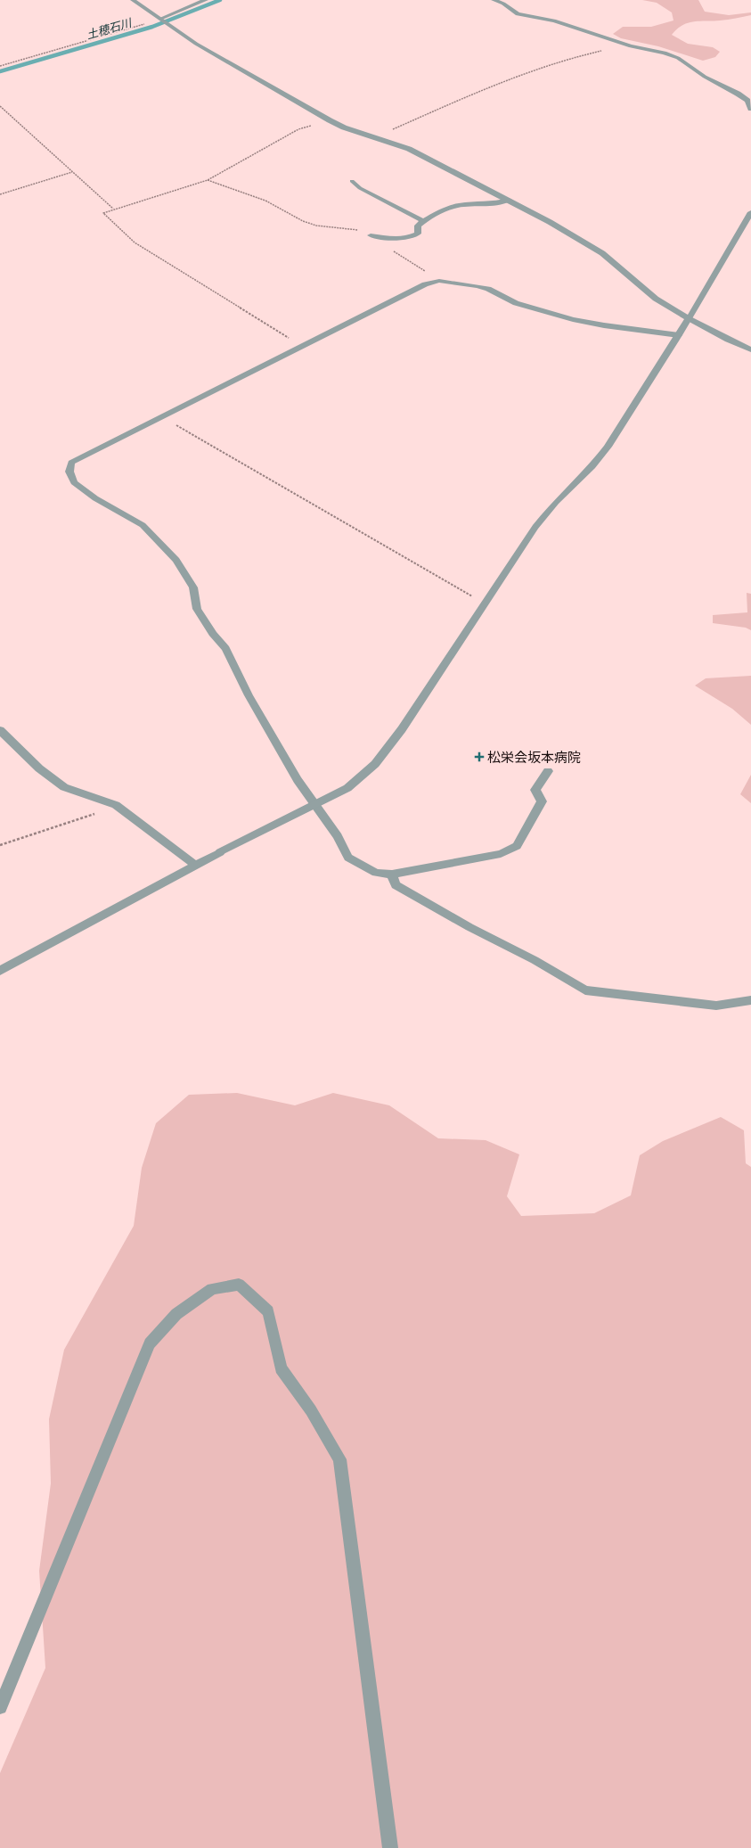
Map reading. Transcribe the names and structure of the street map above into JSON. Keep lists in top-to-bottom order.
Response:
{
  "water": ["土穂石川"],
  "places": {
    "health": ["松栄会坂本病院"]
  }
}
